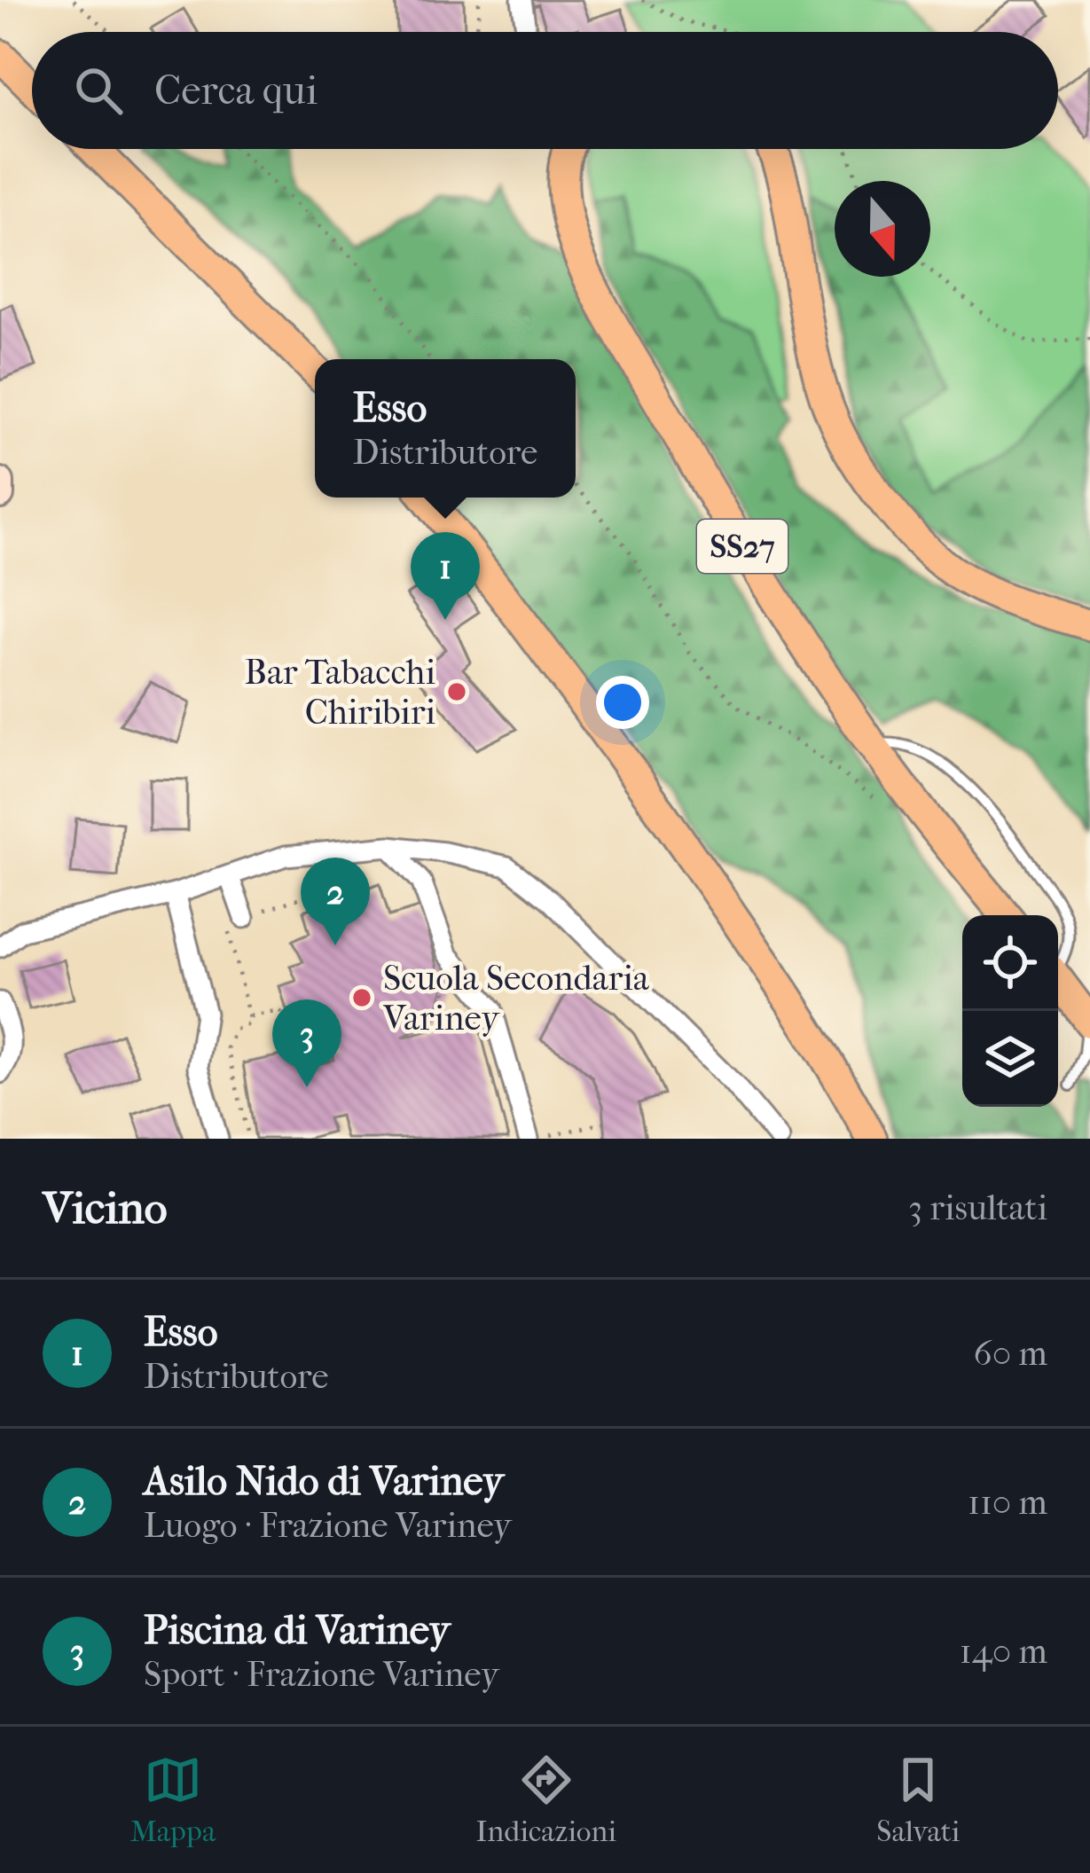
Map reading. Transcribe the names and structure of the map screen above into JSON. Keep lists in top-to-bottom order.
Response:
{
  "streets": {
    "main road": ["SS27"]
  },
  "places": ["Bar Tabacchi Chiribiri", "Scuola Secondaria Variney"],
  "north": "bottom",
  "page": {
    "search": "Cerca qui",
    "popup": ["Esso", "Distributore"],
    "pins": ["1", "2", "3"],
    "heading": ["Vicino", "3 risultati"],
    "list": [
      {
        "mark": "1",
        "name": "Esso",
        "note": "Distributore",
        "value": "60 m"
      },
      {
        "mark": "2",
        "name": "Asilo Nido di Variney",
        "note": "Luogo · Frazione Variney",
        "value": "110 m"
      },
      {
        "mark": "3",
        "name": "Piscina di Variney",
        "note": "Sport · Frazione Variney",
        "value": "140 m"
      }
    ],
    "nav": ["Mappa", "Indicazioni", "Salvati"]
  }
}
